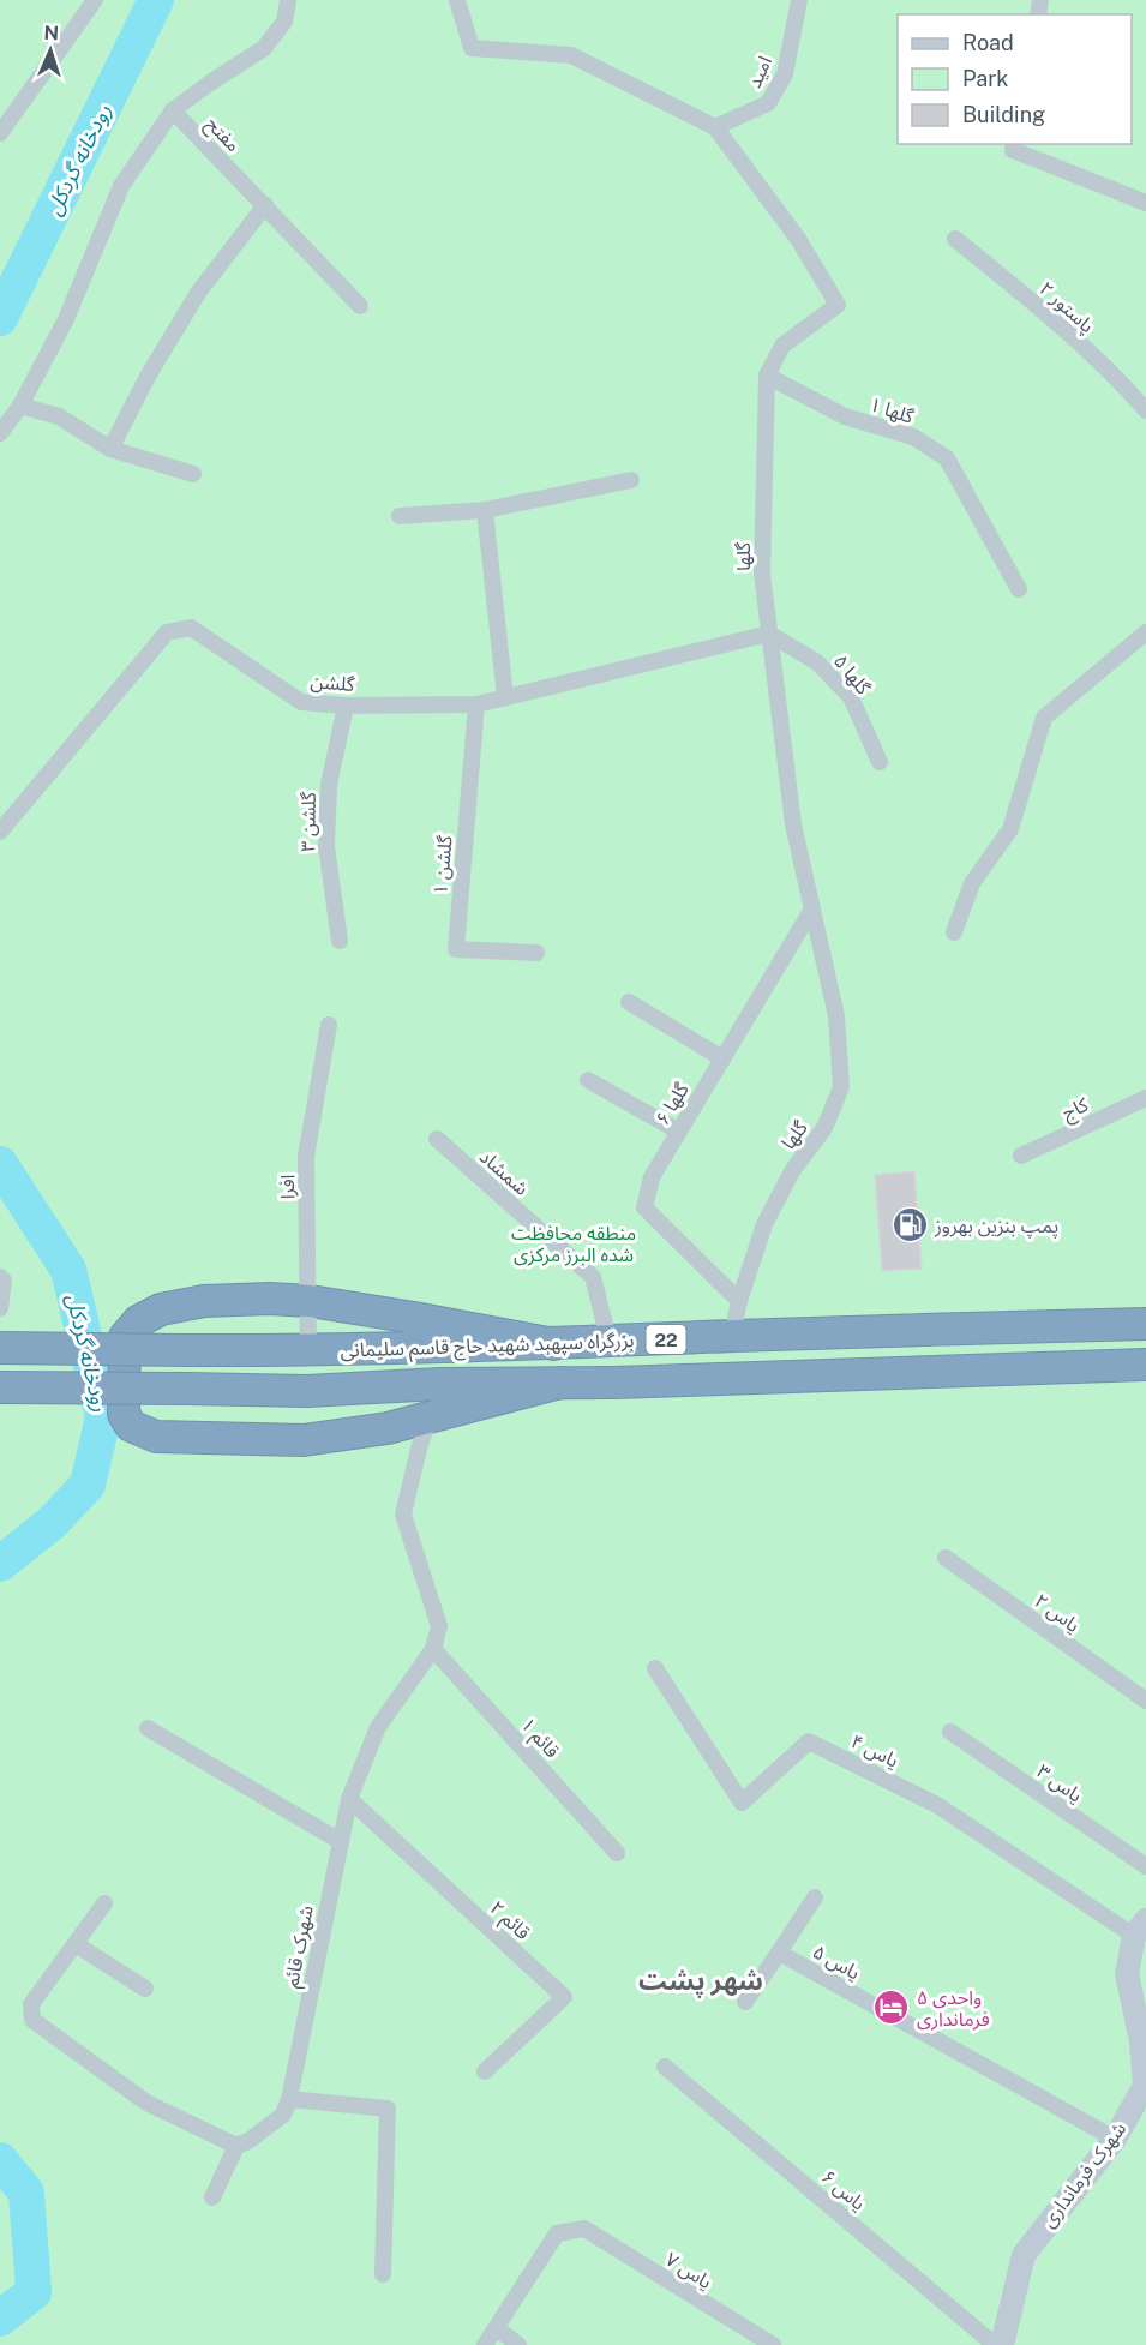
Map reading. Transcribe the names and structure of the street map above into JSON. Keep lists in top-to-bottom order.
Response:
{
  "streets": {
    "highway": ["22", "بزرگراه سپهبد شهید حاج قاسم سلیمانی"],
    "street": [
      "امید",
      "مفتح",
      "پاستور ۲",
      "گلها ۱",
      "گلها",
      "گلها ۵",
      "گلشن",
      "گلشن ۳",
      "گلشن ۱",
      "گلها ۶",
      "کاج",
      "شمشاد",
      "افرا",
      "یاس ۲",
      "قائم ۱",
      "یاس ۴",
      "یاس ۳",
      "قائم ۲",
      "شهرک قائم",
      "یاس ۵",
      "شهرک فرمانداری",
      "یاس ۶",
      "یاس ۷"
    ]
  },
  "crossings": [
    ["امید", "گلها"],
    ["گلها ۱", "گلها"],
    ["گلها", "گلها ۵"],
    ["گلها", "گلشن"],
    ["گلها", "گلها ۶"],
    ["گلها", "بزرگراه سپهبد شهید حاج قاسم سلیمانی"],
    ["گلها ۵", "گلشن"],
    ["گلشن", "گلشن ۳"],
    ["گلشن", "گلشن ۱"],
    ["شمشاد", "بزرگراه سپهبد شهید حاج قاسم سلیمانی"],
    ["افرا", "بزرگراه سپهبد شهید حاج قاسم سلیمانی"],
    ["قائم ۱", "شهرک قائم"],
    ["یاس ۴", "شهرک فرمانداری"],
    ["قائم ۲", "شهرک قائم"],
    ["یاس ۵", "شهرک فرمانداری"]
  ],
  "districts": ["شهر پشت"],
  "water": ["رودخانه گردکل"],
  "parks": ["منطقه محافظت شده البرز مرکزی"],
  "places": {
    "fuel station": ["پمپ بنزین بهروز"],
    "hotel": ["۵ واحدی فرمانداری"]
  },
  "legend": ["Road", "Park", "Building"],
  "north": "top"
}
